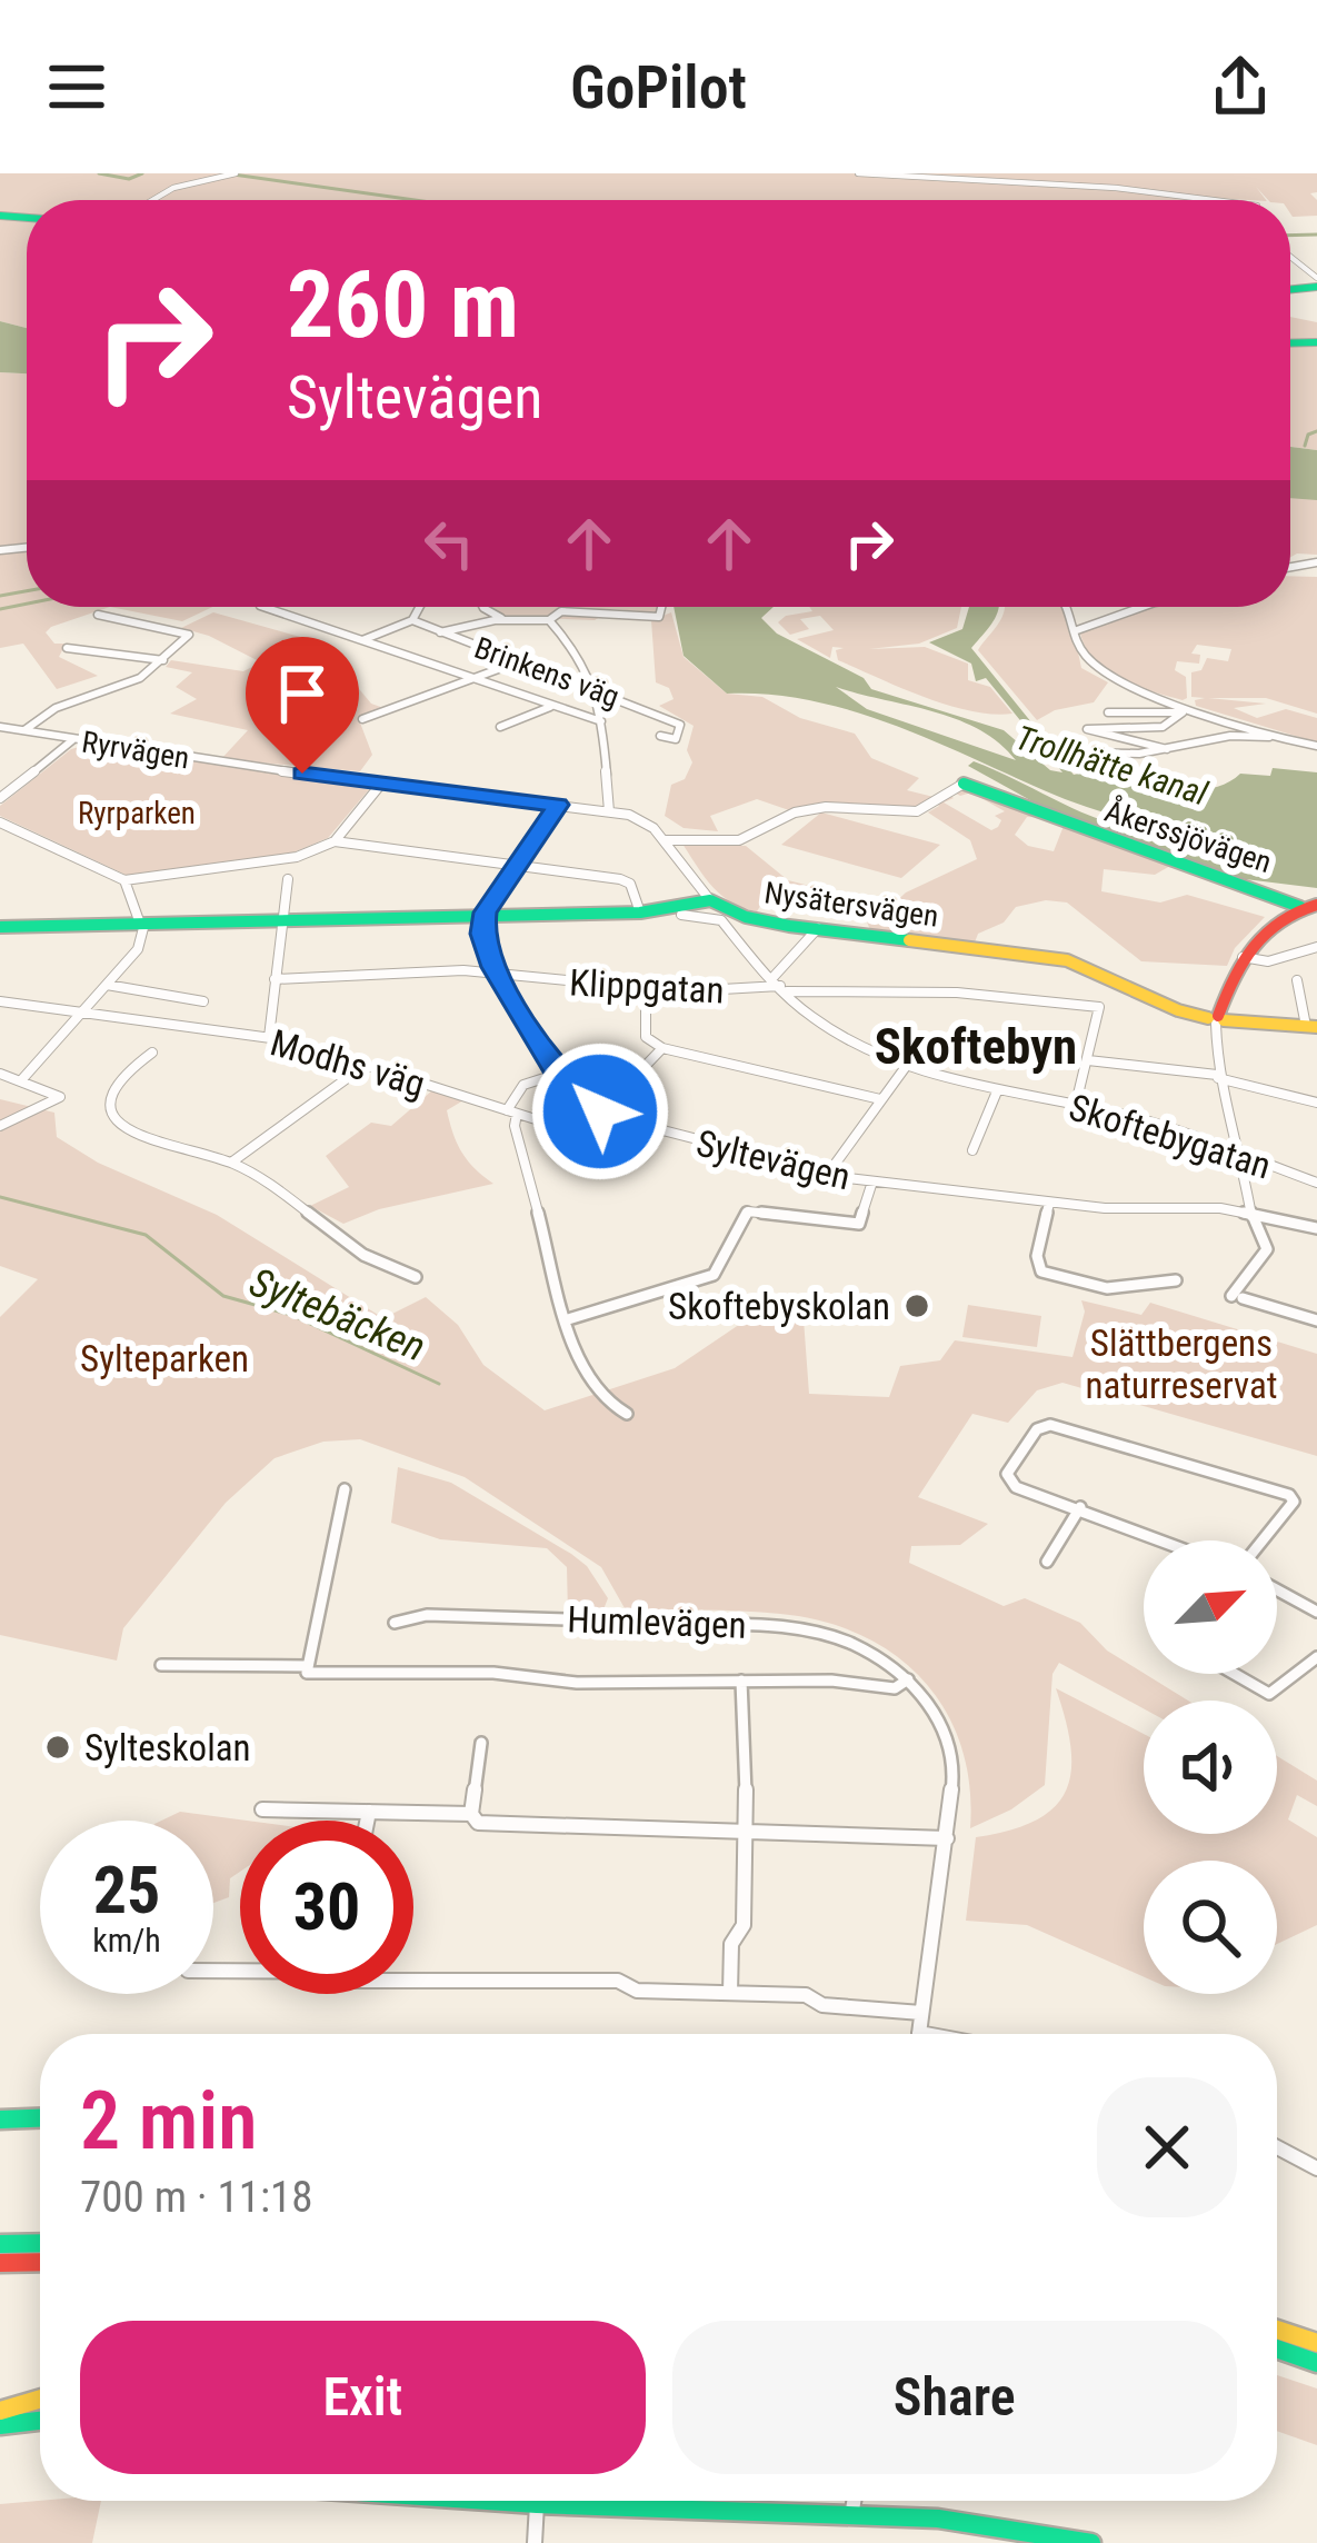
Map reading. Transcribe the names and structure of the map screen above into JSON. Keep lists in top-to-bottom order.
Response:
{
  "streets": {
    "main road": ["Åkerssjövägen", "Nysätersvägen"],
    "street": [
      "Brinkens väg",
      "Ryrvägen",
      "Klippgatan",
      "Modhs väg",
      "Skoftebygatan",
      "Syltevägen",
      "Humlevägen"
    ]
  },
  "crossings": [
    ["Ryrvägen", "Åkerssjövägen"],
    ["Ryrvägen", "Nysätersvägen"],
    ["Nysätersvägen", "Syltevägen"],
    ["Klippgatan", "Skoftebygatan"],
    ["Klippgatan", "Syltevägen"],
    ["Modhs väg", "Syltevägen"]
  ],
  "districts": ["Skoftebyn"],
  "water": ["Trollhätte kanal", "Syltebäcken"],
  "parks": ["Ryrparken", "Slättbergens naturreservat", "Sylteparken"],
  "places": ["Skoftebyskolan", "Sylteskolan"],
  "north": "top right",
  "page": {
    "header": "GoPilot",
    "turn": ["260 m", "Syltevägen"],
    "speed": "25 km/h",
    "limit": "30",
    "heading": ["2 min", "700 m · 11:18"],
    "buttons": ["Exit", "Share"]
  }
}
